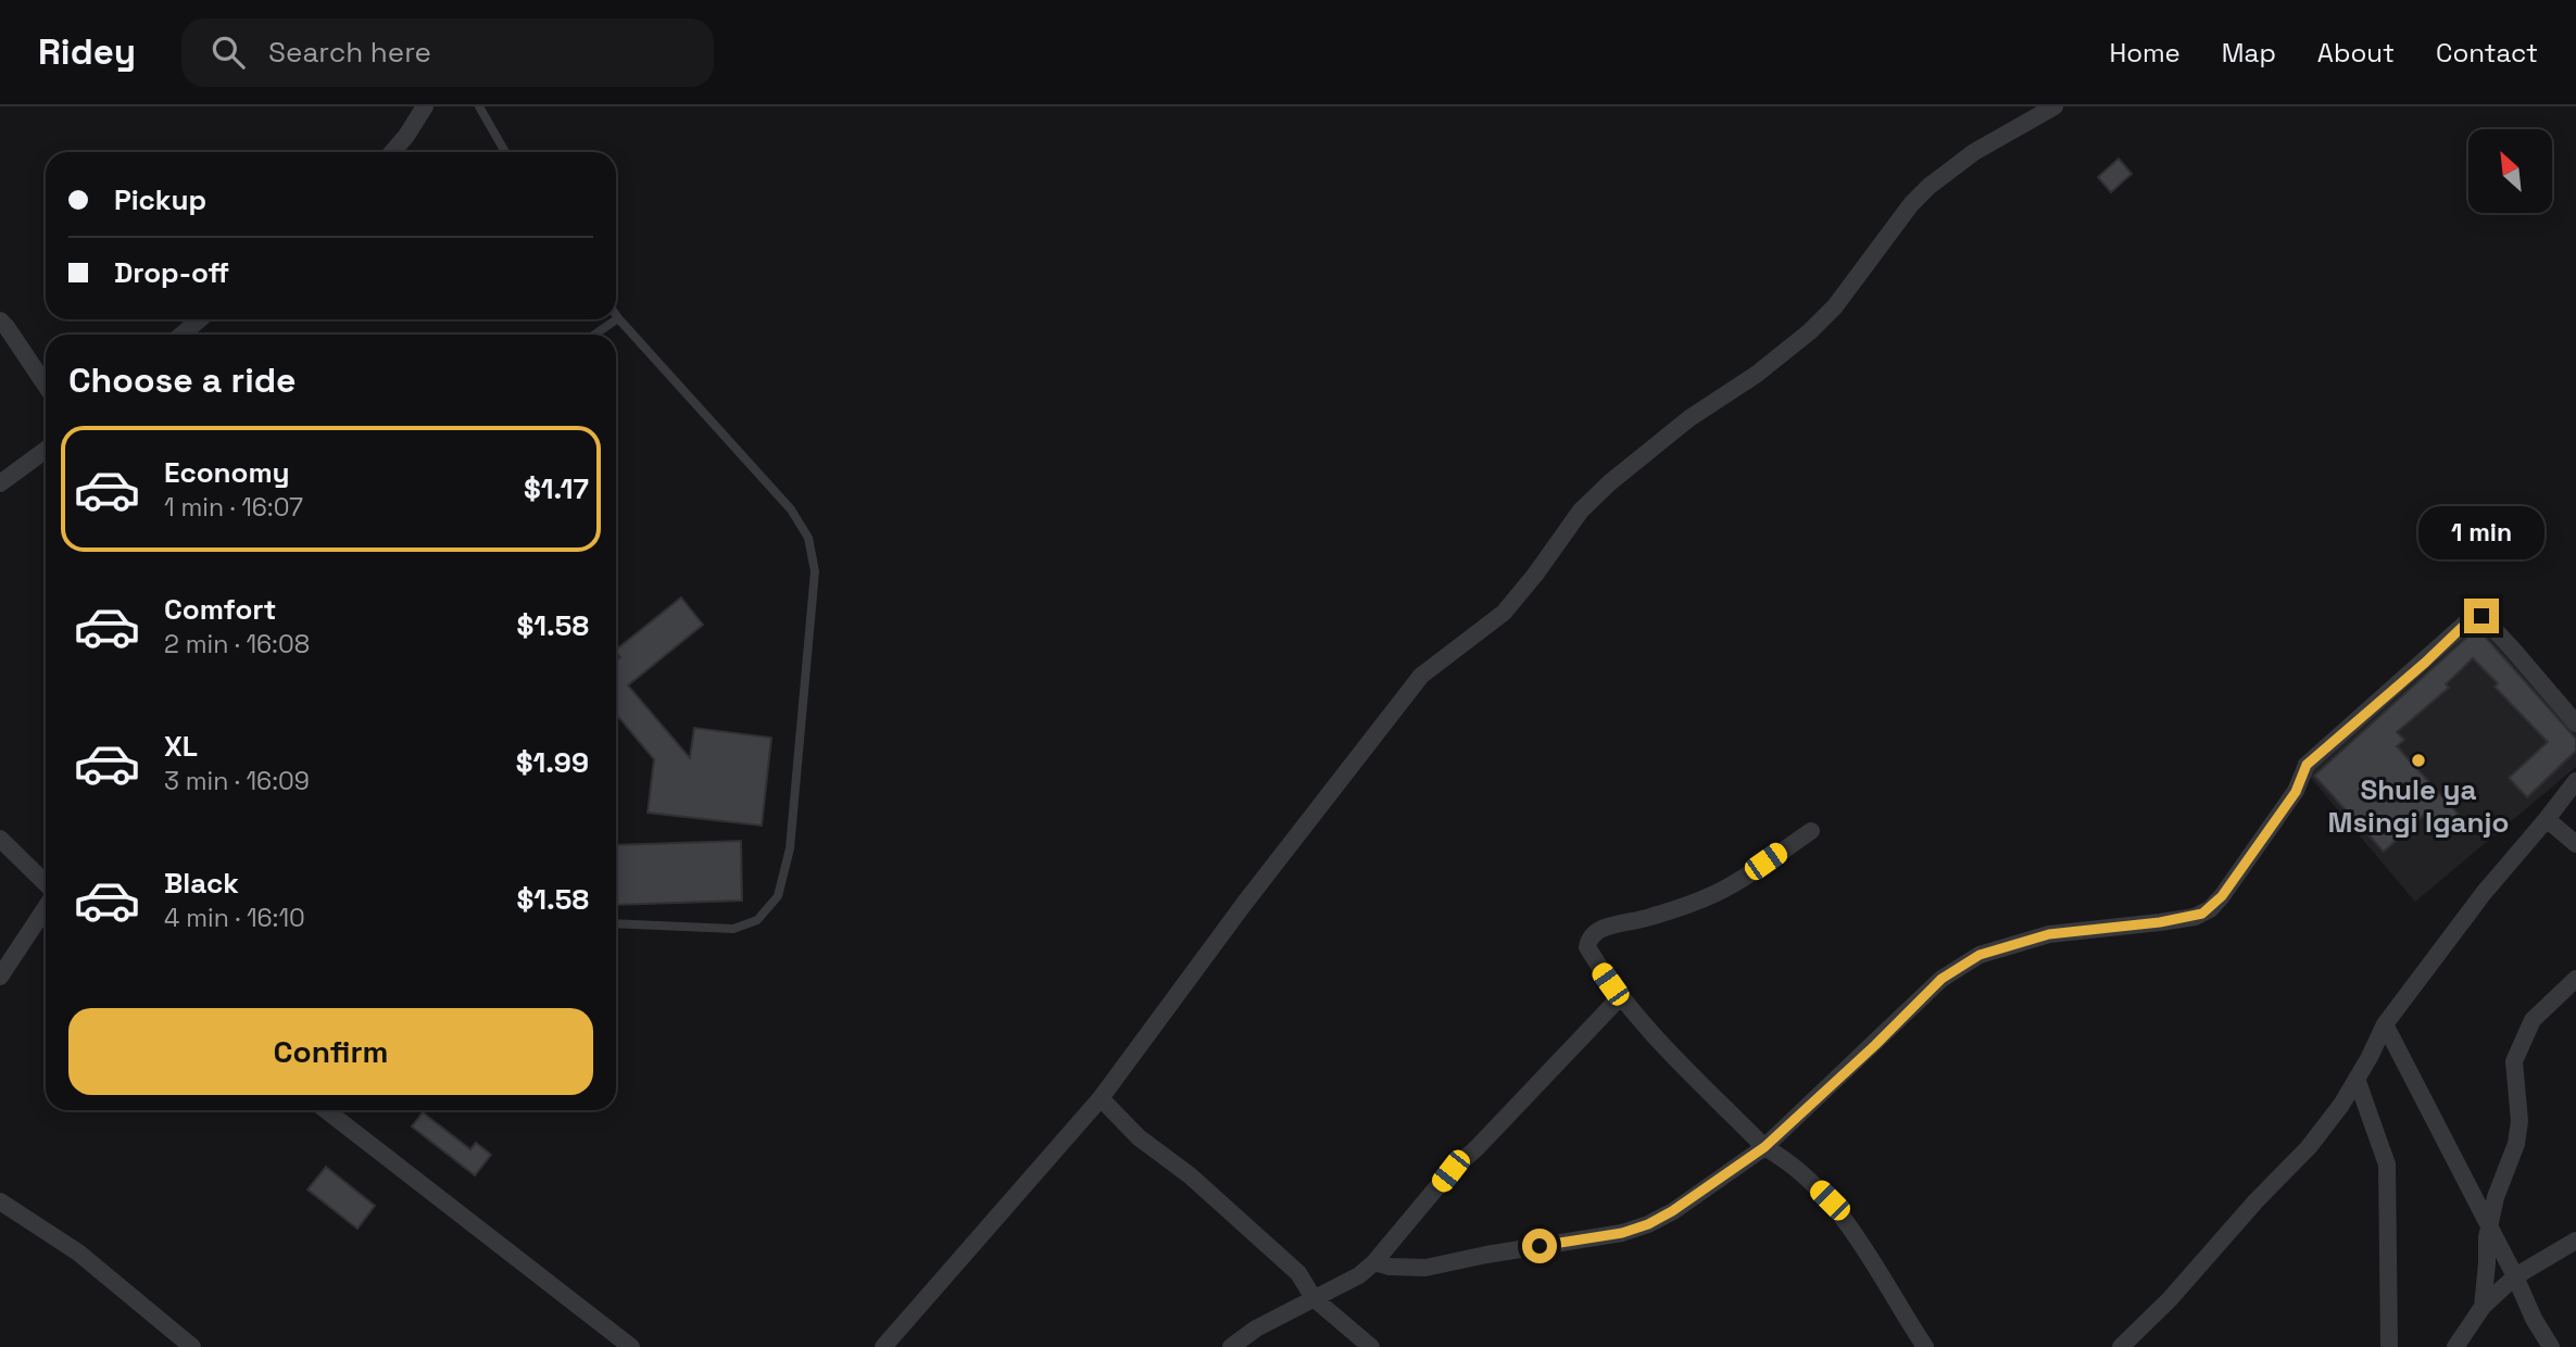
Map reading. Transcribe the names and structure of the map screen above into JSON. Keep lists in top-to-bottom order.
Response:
{
  "places": ["Shule ya Msingi Iganjo"],
  "north": "top left",
  "page": {
    "header": "Ridey",
    "search": "Search here",
    "nav": [
      "Home",
      "Map",
      "About",
      "Contact"
    ],
    "banner": ["Pickup", "Drop-off"],
    "heading": "Choose a ride",
    "list": [
      {
        "name": "Economy",
        "note": "1 min · 16:07",
        "value": "$1.17"
      },
      {
        "name": "Comfort",
        "note": "2 min · 16:08",
        "value": "$1.58"
      },
      {
        "name": "XL",
        "note": "3 min · 16:09",
        "value": "$1.99"
      },
      {
        "name": "Black",
        "note": "4 min · 16:10",
        "value": "$1.58"
      }
    ],
    "bubble": "1 min",
    "buttons": "Confirm"
  }
}
